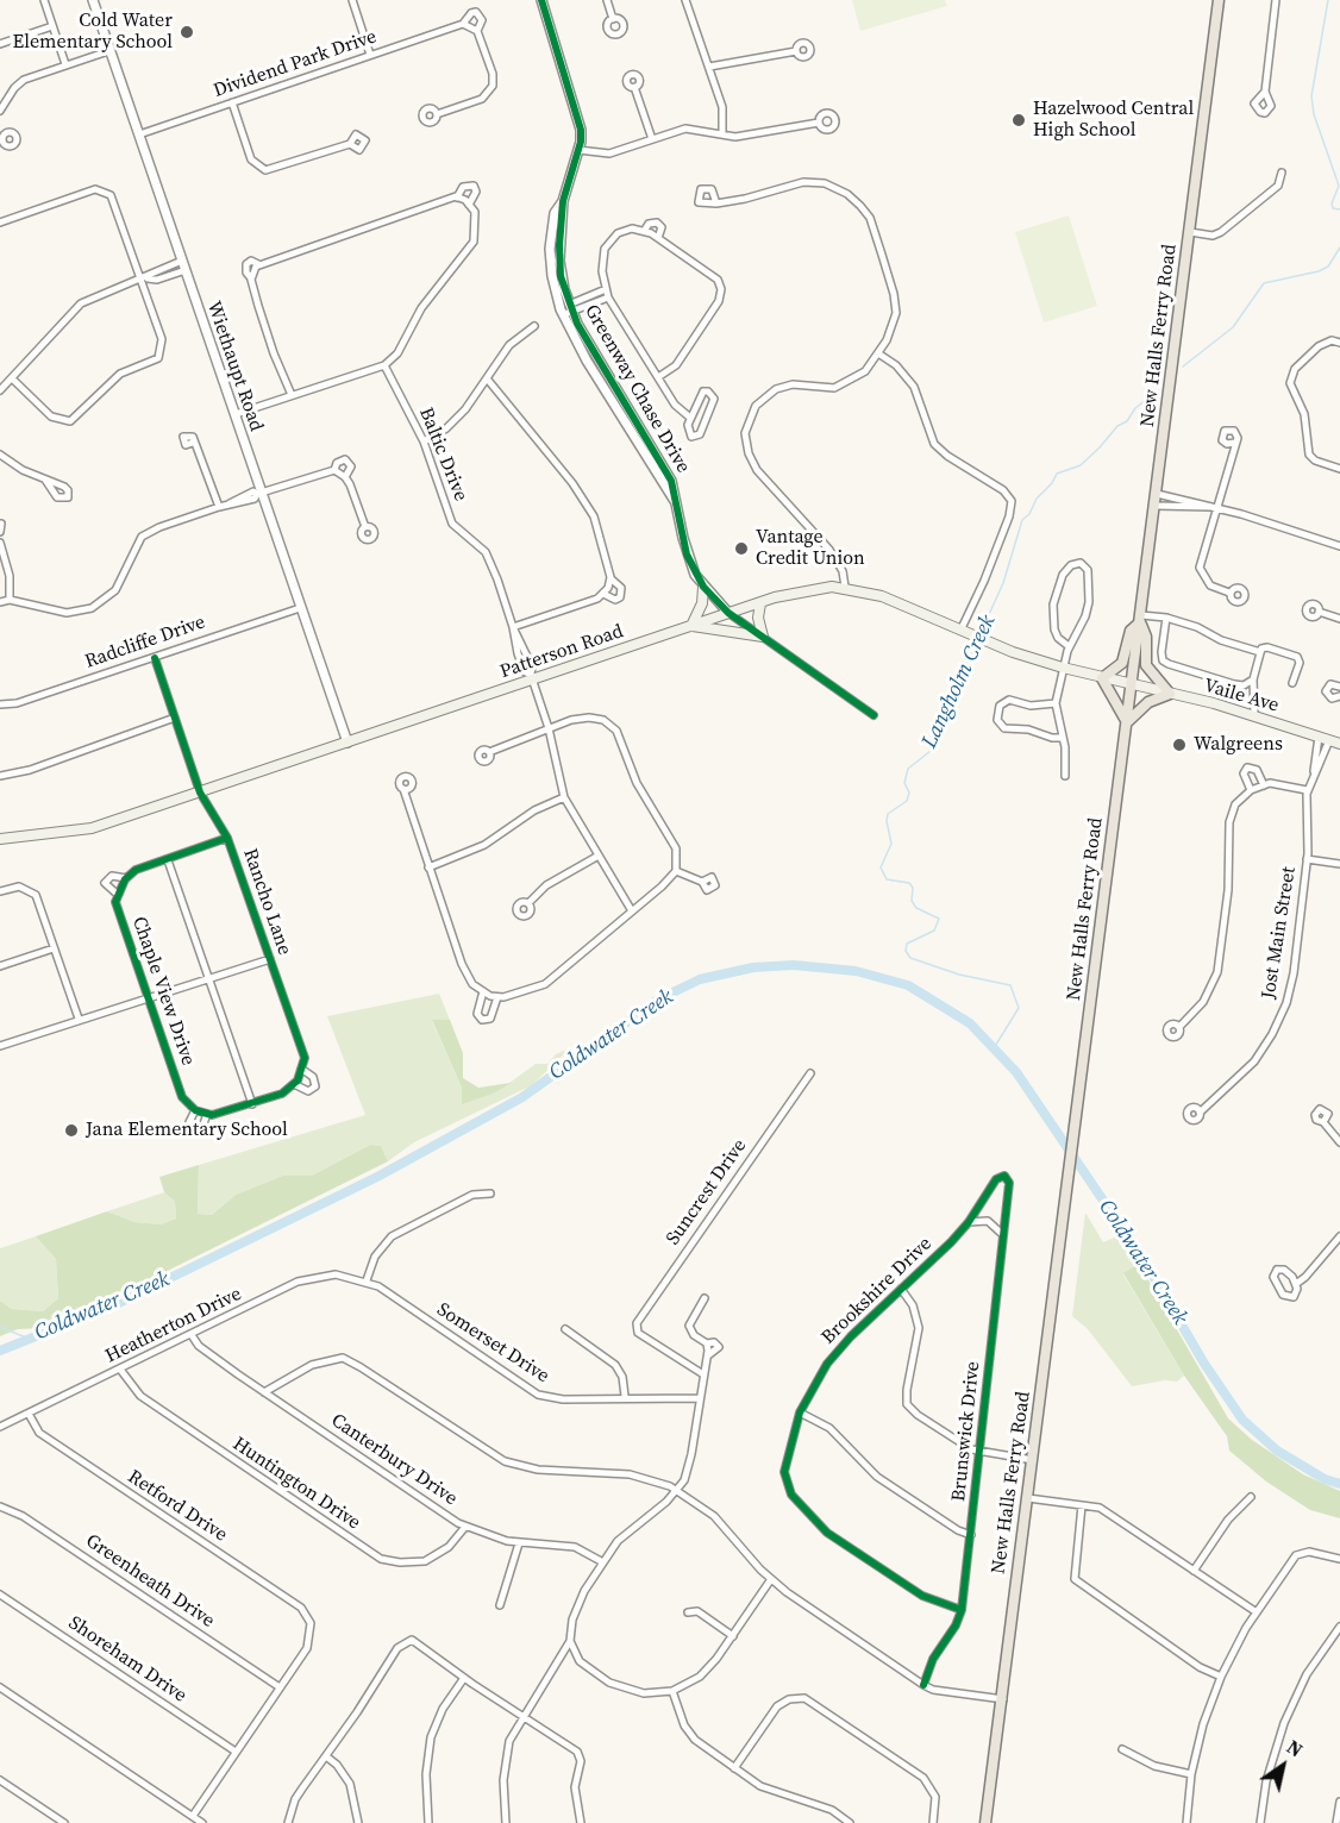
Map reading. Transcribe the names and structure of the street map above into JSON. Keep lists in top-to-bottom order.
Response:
{
  "streets": {
    "main road": ["New Halls Ferry Road", "Patterson Road", "Vaile Ave"],
    "street": [
      "Dividend Park Drive",
      "Wiethaupt Road",
      "Greenway Chase Drive",
      "Baltic Drive",
      "Radcliffe Drive",
      "Rancho Lane",
      "Jost Main Street",
      "Chaple View Drive",
      "Suncrest Drive",
      "Brookshire Drive",
      "Heatherton Drive",
      "Somerset Drive",
      "Brunswick Drive",
      "Canterbury Drive",
      "Huntington Drive",
      "Retford Drive",
      "Greenheath Drive",
      "Shoreham Drive"
    ]
  },
  "crossings": [
    ["Dividend Park Drive", "Wiethaupt Road"],
    ["New Halls Ferry Road", "Patterson Road"],
    ["New Halls Ferry Road", "Vaile Ave"],
    ["Wiethaupt Road", "Radcliffe Drive"],
    ["Wiethaupt Road", "Patterson Road"],
    ["Greenway Chase Drive", "Patterson Road"],
    ["Baltic Drive", "Patterson Road"],
    ["Radcliffe Drive", "Rancho Lane"],
    ["Patterson Road", "Vaile Ave"],
    ["Patterson Road", "Rancho Lane"],
    ["Vaile Ave", "Jost Main Street"],
    ["Rancho Lane", "Chaple View Drive"],
    ["Brookshire Drive", "Brunswick Drive"],
    ["Heatherton Drive", "Somerset Drive"],
    ["Heatherton Drive", "Canterbury Drive"],
    ["Heatherton Drive", "Huntington Drive"],
    ["Heatherton Drive", "Retford Drive"],
    ["Canterbury Drive", "Huntington Drive"],
    ["Retford Drive", "Greenheath Drive"]
  ],
  "water": ["Langholm Creek", "Coldwater Creek"],
  "places": [
    "Cold Water Elementary School",
    "Hazelwood Central High School",
    "Vantage Credit Union",
    "Walgreens",
    "Jana Elementary School"
  ],
  "north": "top right"
}
